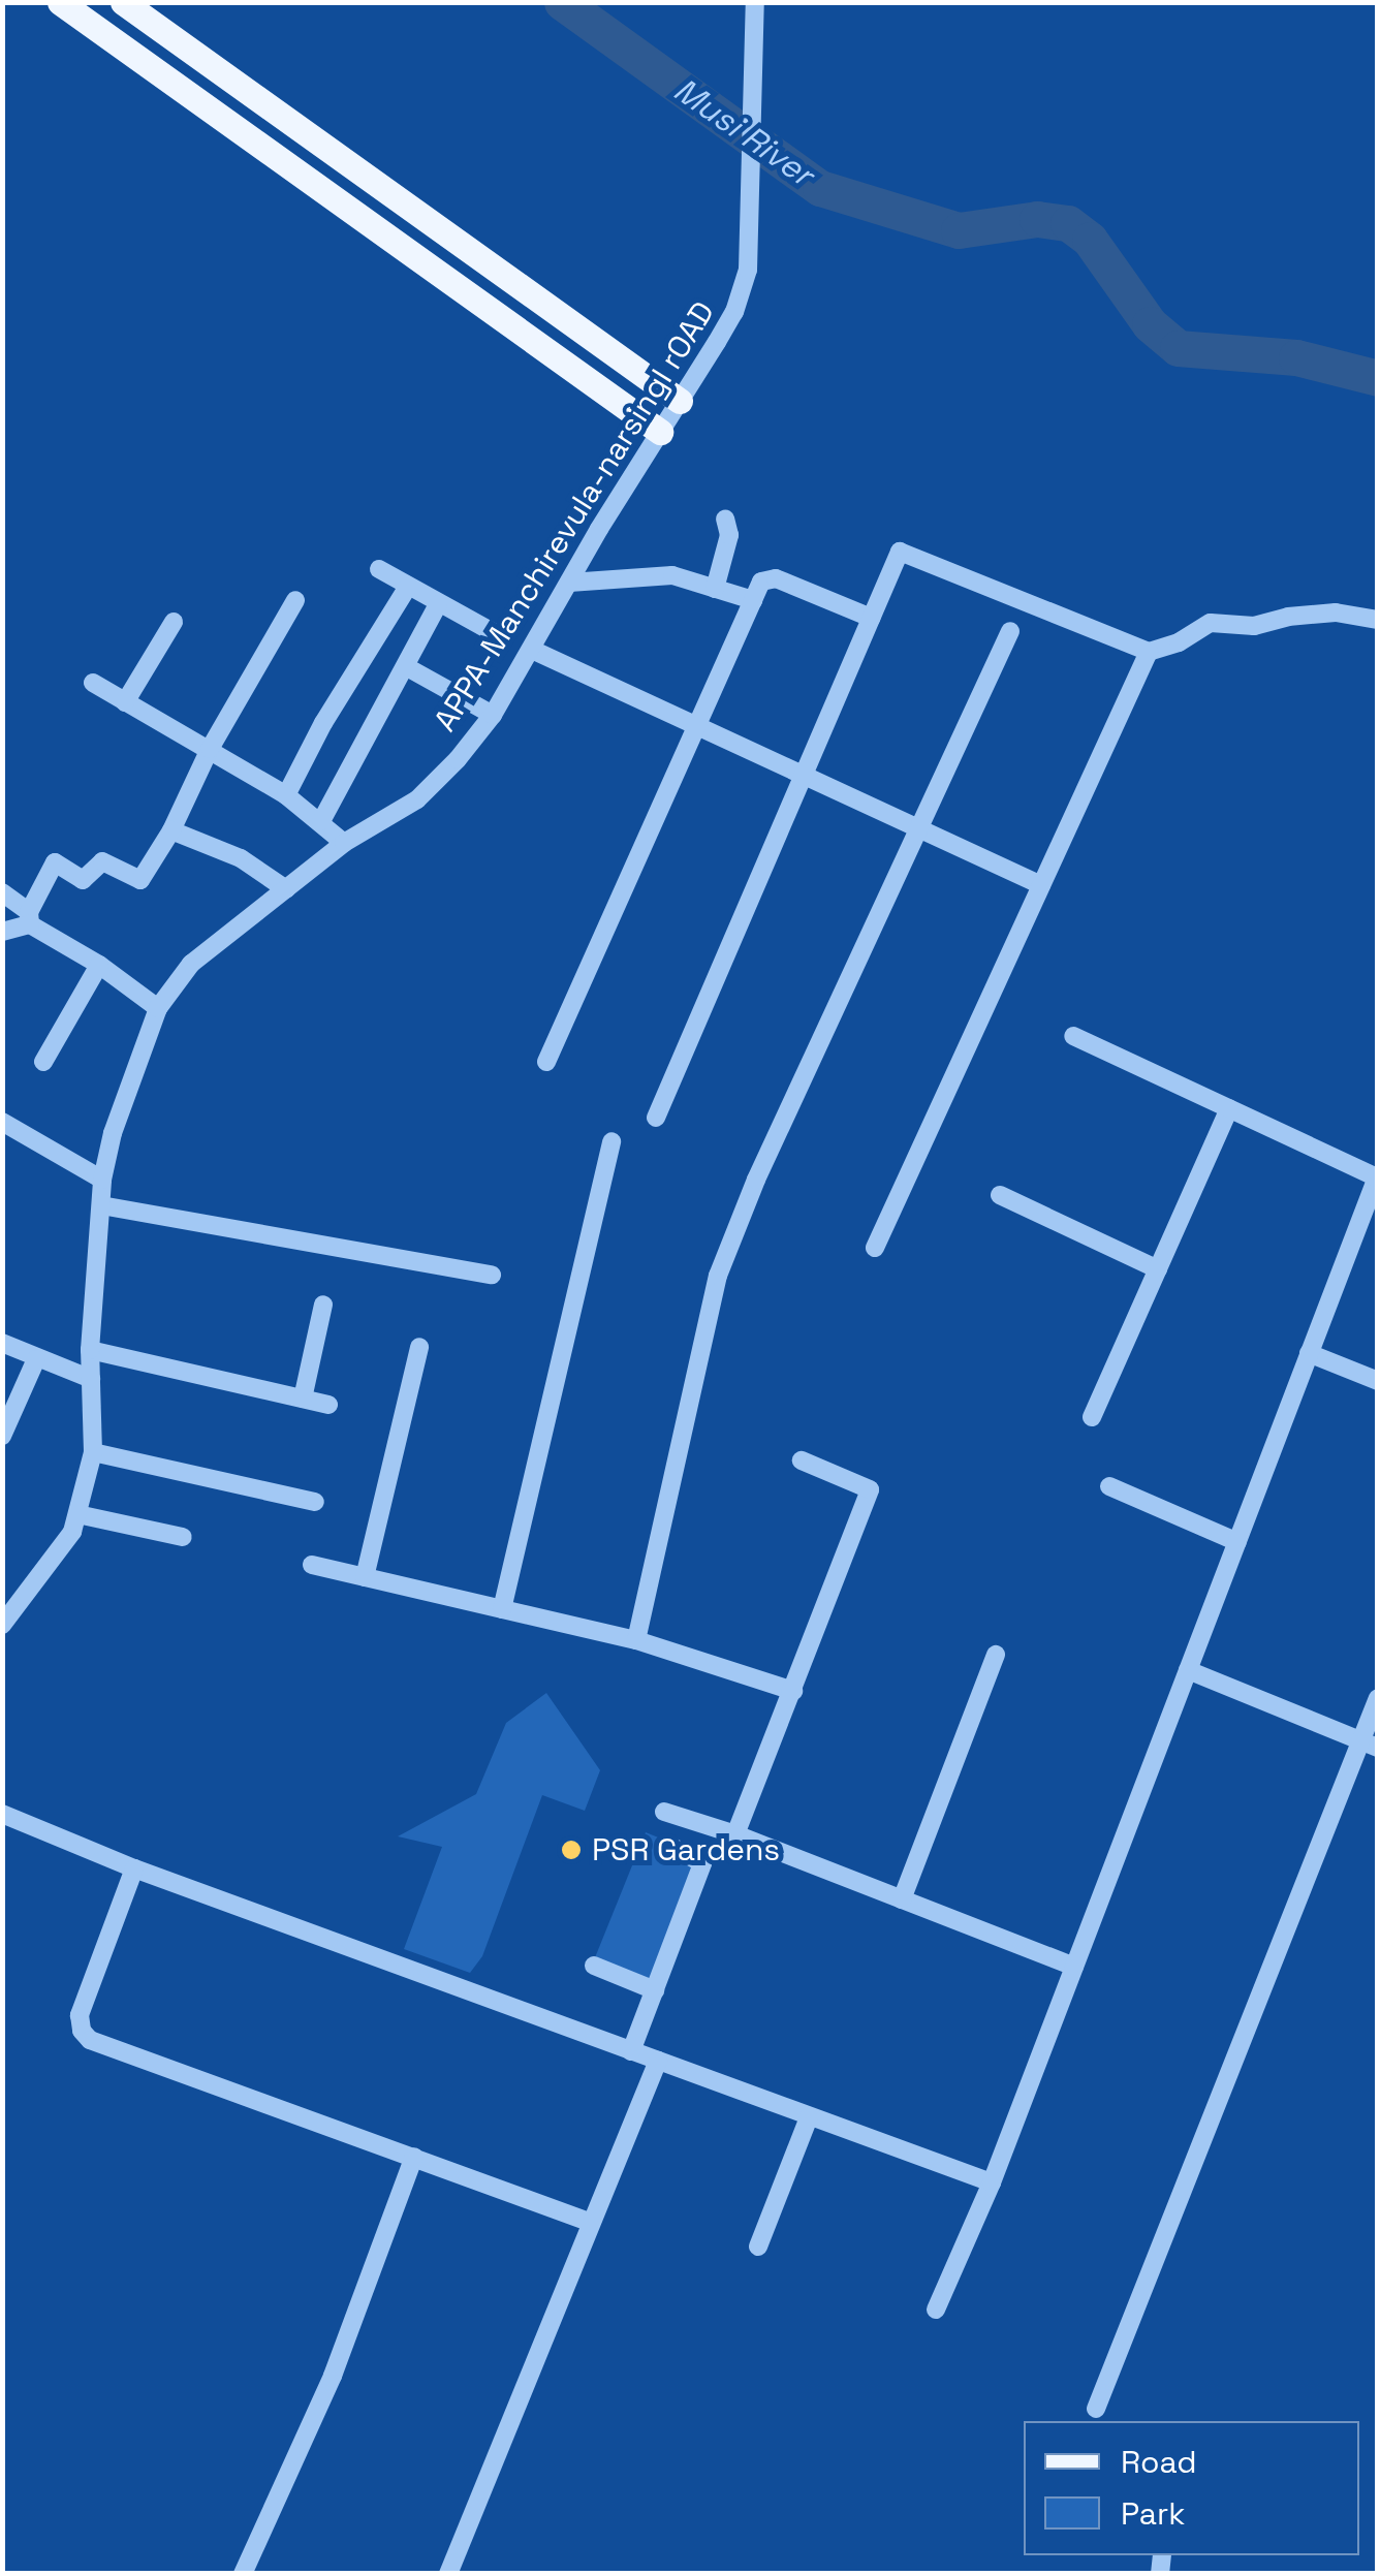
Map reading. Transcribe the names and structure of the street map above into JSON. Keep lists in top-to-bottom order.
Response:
{
  "streets": {
    "street": ["APPA-Manchirevula-narsingI rOAD"]
  },
  "water": ["Musi River"],
  "places": ["PSR Gardens"],
  "legend": ["Road", "Park"]
}
